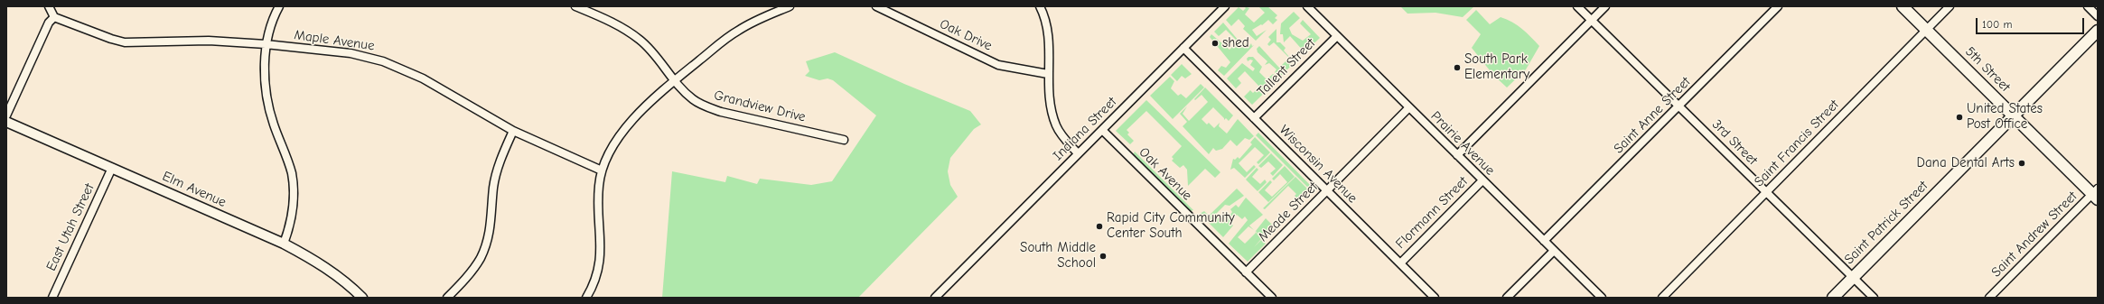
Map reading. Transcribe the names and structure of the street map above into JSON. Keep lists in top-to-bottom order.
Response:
{
  "streets": {
    "main road": ["5th Street", "Saint Patrick Street"],
    "street": [
      "Oak Drive",
      "Maple Avenue",
      "Tallent Street",
      "Grandview Drive",
      "Saint Anne Street",
      "Indiana Street",
      "3rd Street",
      "Prairie Avenue",
      "Saint Francis Street",
      "Wisconsin Avenue",
      "Oak Avenue",
      "Elm Avenue",
      "Meade Street",
      "Flormann Street",
      "East Utah Street",
      "Saint Andrew Street"
    ]
  },
  "crossings": [
    ["Tallent Street", "Prairie Avenue"],
    ["Tallent Street", "Wisconsin Avenue"],
    ["5th Street", "Saint Francis Street"],
    ["5th Street", "Saint Patrick Street"],
    ["5th Street", "Saint Andrew Street"],
    ["Saint Anne Street", "3rd Street"],
    ["Saint Anne Street", "Prairie Avenue"],
    ["Indiana Street", "Wisconsin Avenue"],
    ["Indiana Street", "Oak Avenue"],
    ["3rd Street", "Saint Francis Street"],
    ["3rd Street", "Flormann Street"],
    ["3rd Street", "Saint Patrick Street"],
    ["Prairie Avenue", "Meade Street"],
    ["Prairie Avenue", "Flormann Street"],
    ["Wisconsin Avenue", "Meade Street"],
    ["Wisconsin Avenue", "Flormann Street"],
    ["Oak Avenue", "Meade Street"],
    ["Elm Avenue", "East Utah Street"]
  ],
  "places": [
    "shed",
    "South Park Elementary",
    "United States Post Office",
    "Dana Dental Arts",
    "Rapid City Community Center South",
    "South Middle School"
  ],
  "scale_bar": "100 m"
}
